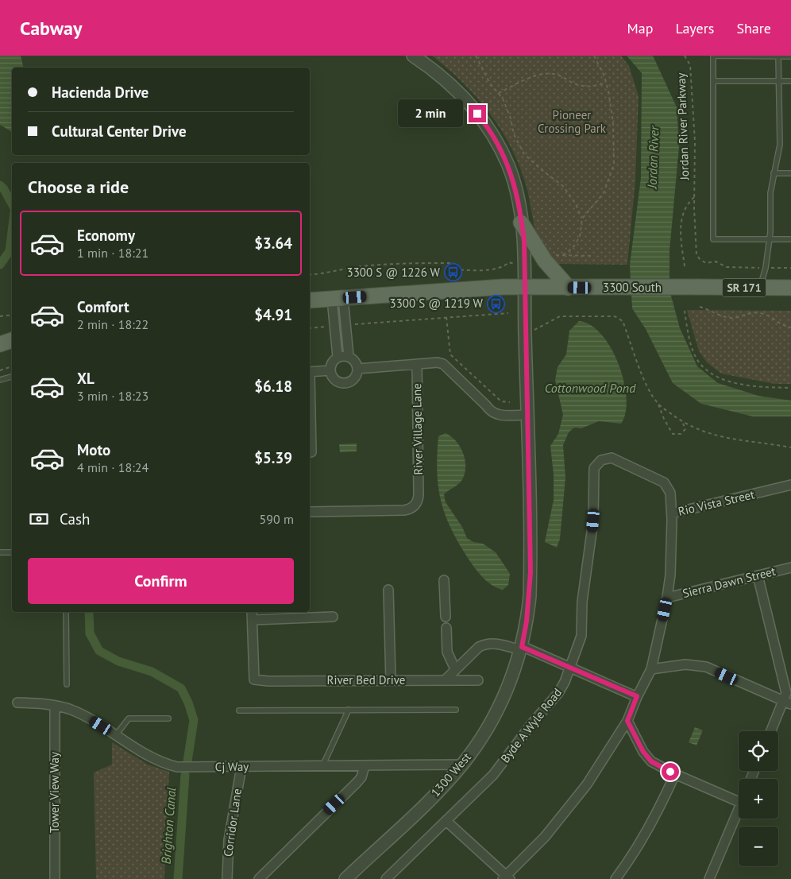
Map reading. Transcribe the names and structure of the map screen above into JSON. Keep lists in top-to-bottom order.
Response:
{
  "streets": {
    "main road": ["3300 South", "SR 171"],
    "street": [
      "River Village Lane",
      "Rio Vista Street",
      "Sierra Dawn Street",
      "River Bed Drive",
      "Byde A Wyle Road",
      "Cj Way",
      "1300 West",
      "Tower View Way",
      "Corridor Lane"
    ],
    "path": ["Jordan River Parkway"]
  },
  "crossings": [
    ["3300 South", "1300 West"],
    ["Rio Vista Street", "Byde A Wyle Road"],
    ["Cj Way", "1300 West"],
    ["Cj Way", "Tower View Way"],
    ["Cj Way", "Corridor Lane"]
  ],
  "water": ["Jordan River", "Cottonwood Pond", "Brighton Canal"],
  "parks": ["Pioneer Crossing Park"],
  "places": {
    "bus stop": ["3300 S @ 1226 W", "3300 S @ 1219 W"]
  },
  "page": {
    "header": "Cabway",
    "nav": ["Map", "Layers", "Share"],
    "banner": ["Hacienda Drive", "Cultural Center Drive"],
    "bubble": "2 min",
    "heading": "Choose a ride",
    "list": [
      {
        "name": "Economy",
        "note": "1 min · 18:21",
        "value": "$3.64"
      },
      {
        "name": "Comfort",
        "note": "2 min · 18:22",
        "value": "$4.91"
      },
      {
        "name": "XL",
        "note": "3 min · 18:23",
        "value": "$6.18"
      },
      {
        "name": "Moto",
        "note": "4 min · 18:24",
        "value": "$5.39"
      }
    ],
    "pay": ["Cash", "590 m"],
    "buttons": "Confirm",
    "map_buttons": ["+", "−"]
  }
}
